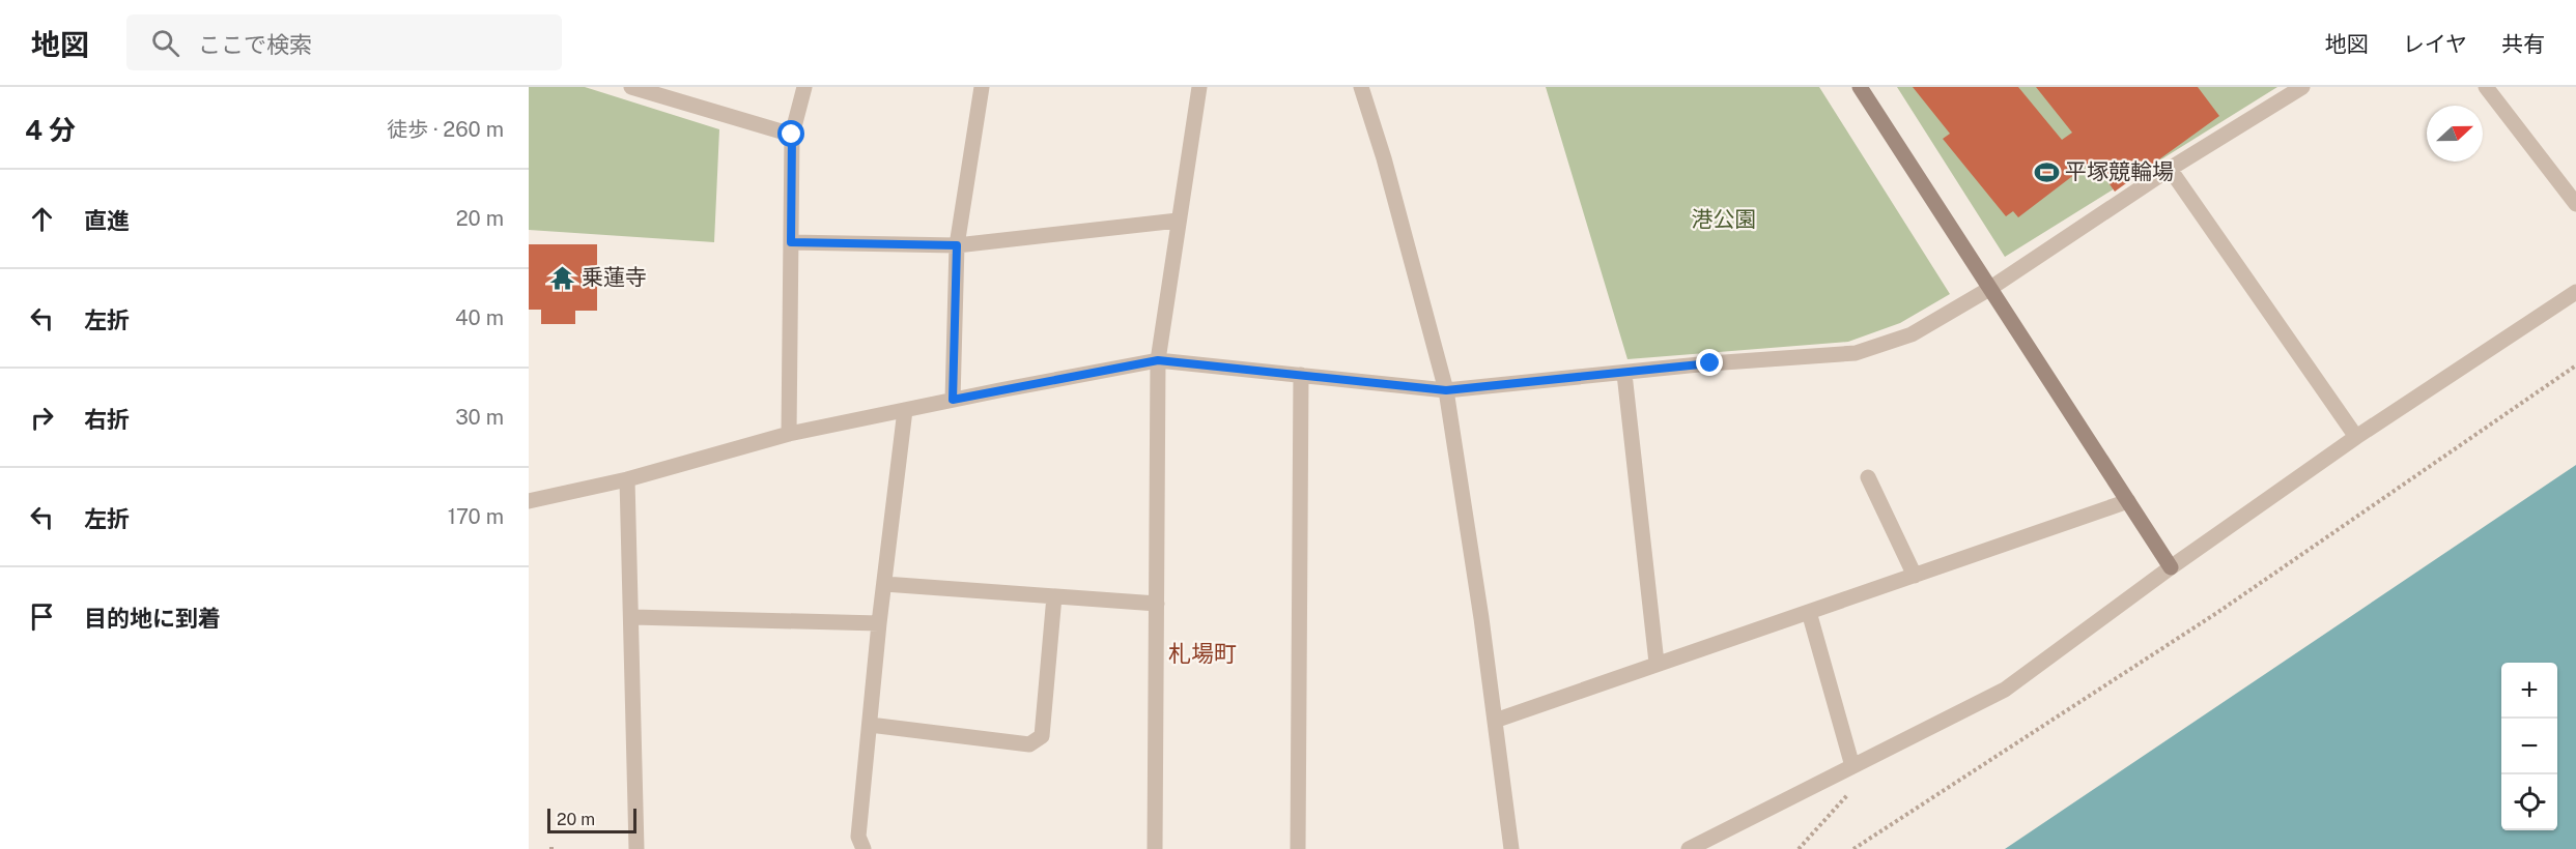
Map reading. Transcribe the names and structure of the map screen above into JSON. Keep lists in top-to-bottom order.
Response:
{
  "districts": ["札場町"],
  "parks": ["港公園"],
  "places": {
    "sports": ["平塚競輪場"],
    "temple": ["乗蓮寺"]
  },
  "scale_bar": "20 m",
  "north": "right",
  "page": {
    "header": "地図",
    "search": "ここで検索",
    "nav": ["地図", "レイヤ", "共有"],
    "heading": ["4 分", "徒歩 · 260 m"],
    "list": [
      ["直進", "20 m"],
      ["左折", "40 m"],
      ["右折", "30 m"],
      ["左折", "170 m"],
      "目的地に到着"
    ],
    "map_buttons": ["+", "−"],
    "scale": "20 m"
  }
}
